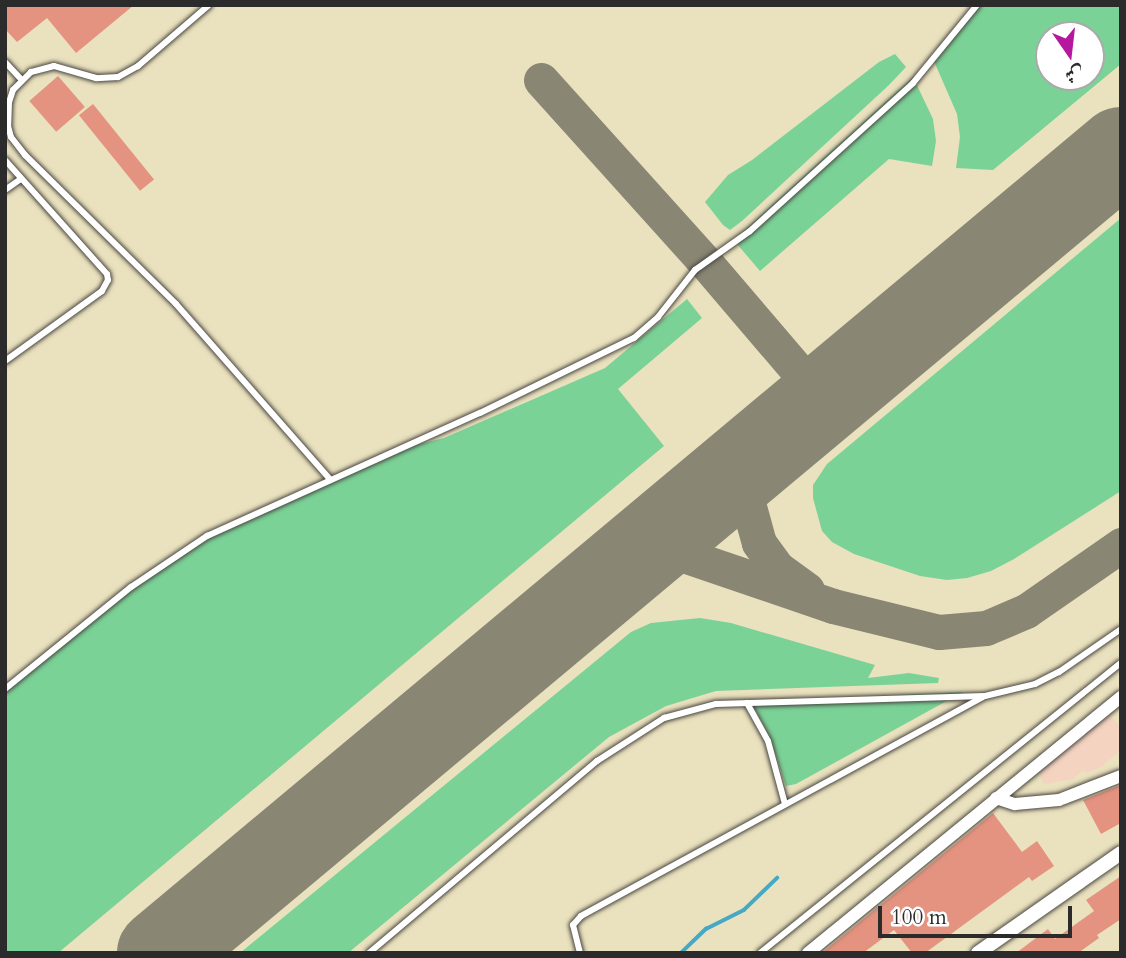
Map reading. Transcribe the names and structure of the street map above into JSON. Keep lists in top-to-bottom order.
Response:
{
  "scale_bar": "100 m",
  "north": "bottom"
}
